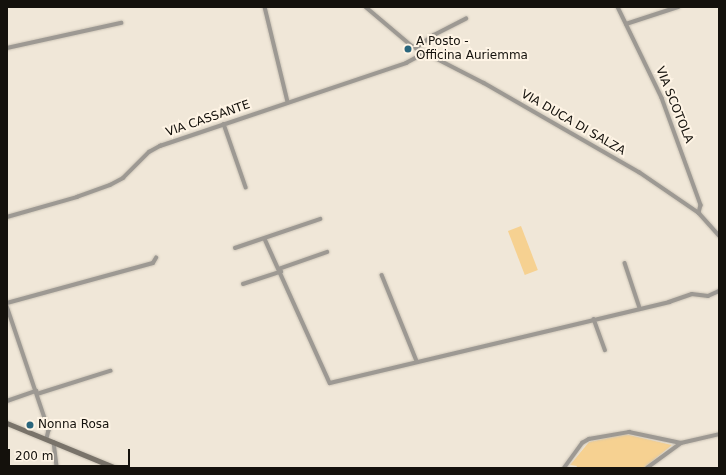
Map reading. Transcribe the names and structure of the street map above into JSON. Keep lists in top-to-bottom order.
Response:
{
  "streets": {
    "street": ["VIA SCOTOLA", "VIA CASSANTE", "VIA DUCA DI SALZA"]
  },
  "crossings": [
    ["VIA SCOTOLA", "VIA DUCA DI SALZA"],
    ["VIA CASSANTE", "VIA DUCA DI SALZA"]
  ],
  "places": ["A Posto - Officina Auriemma", "Nonna Rosa"],
  "scale_bar": "200 m"
}
